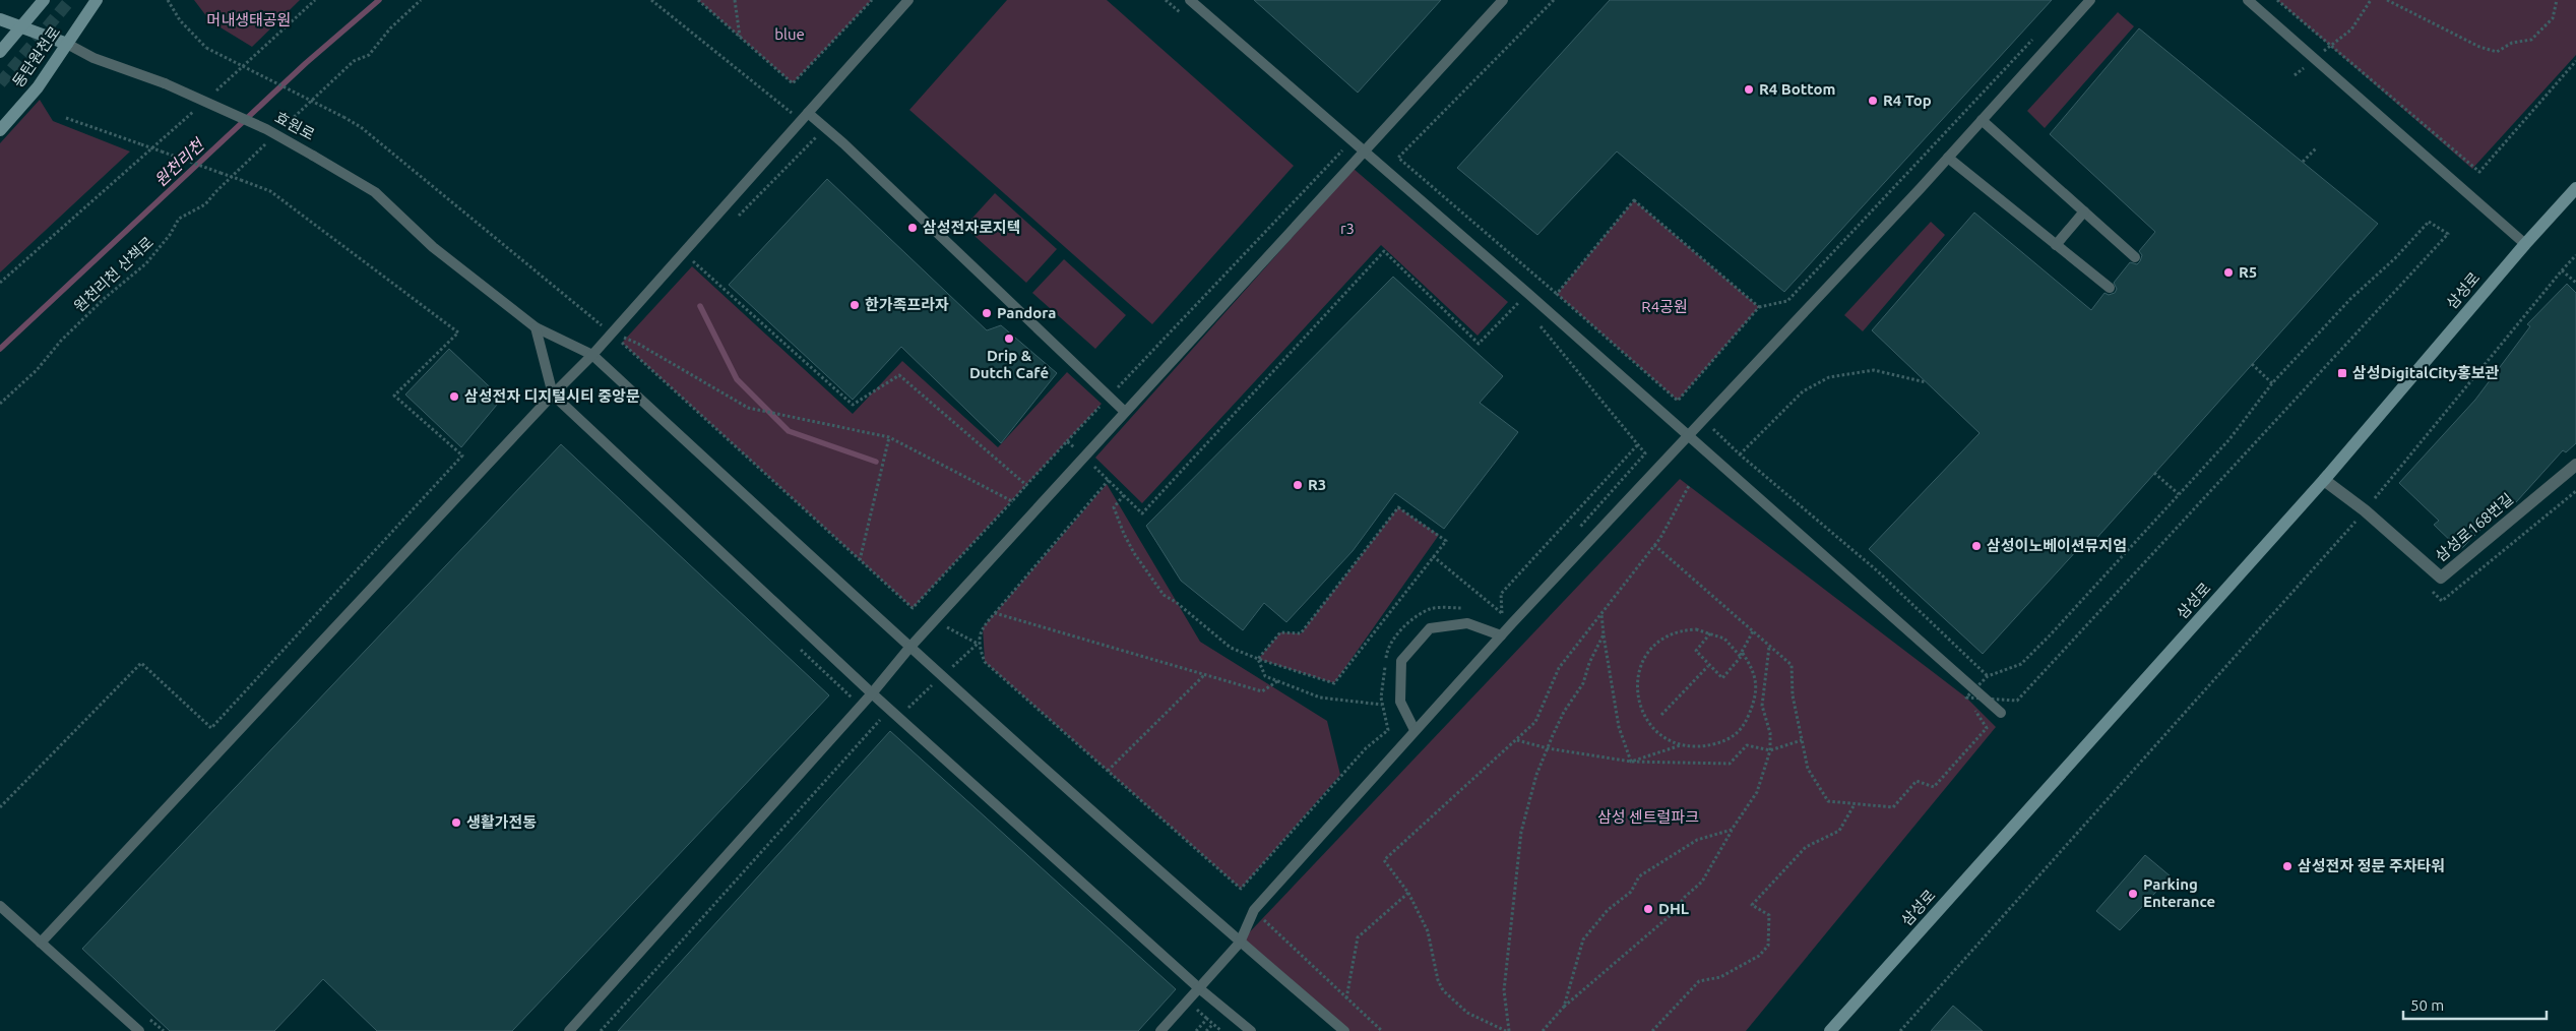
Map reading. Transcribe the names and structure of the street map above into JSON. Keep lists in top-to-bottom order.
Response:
{
  "streets": {
    "street": [
      "동탄원천로",
      "효원로",
      "삼성로",
      "삼성로168번길"
    ],
    "path": ["원천리천 산책로"]
  },
  "crossings": [
    ["동탄원천로", "효원로"],
    ["삼성로", "삼성로168번길"]
  ],
  "water": ["원천리천"],
  "parks": [
    "머내생태공원",
    "blue",
    "r3",
    "R4공원",
    "삼성 센트럴파크"
  ],
  "places": {
    "other": [
      "R4 Bottom",
      "R4 Top",
      "삼성전자로지텍",
      "R5",
      "한가족프라자",
      "Pandora",
      "Drip & Dutch Café",
      "삼성전자 디지털시티 중앙문",
      "R3",
      "삼성이노베이션뮤지엄",
      "생활가전동",
      "삼성전자 정문 주차타워",
      "Parking Enterance",
      "DHL"
    ],
    "transit": ["삼성DigitalCity홍보관"]
  },
  "scale_bar": "50 m"
}
